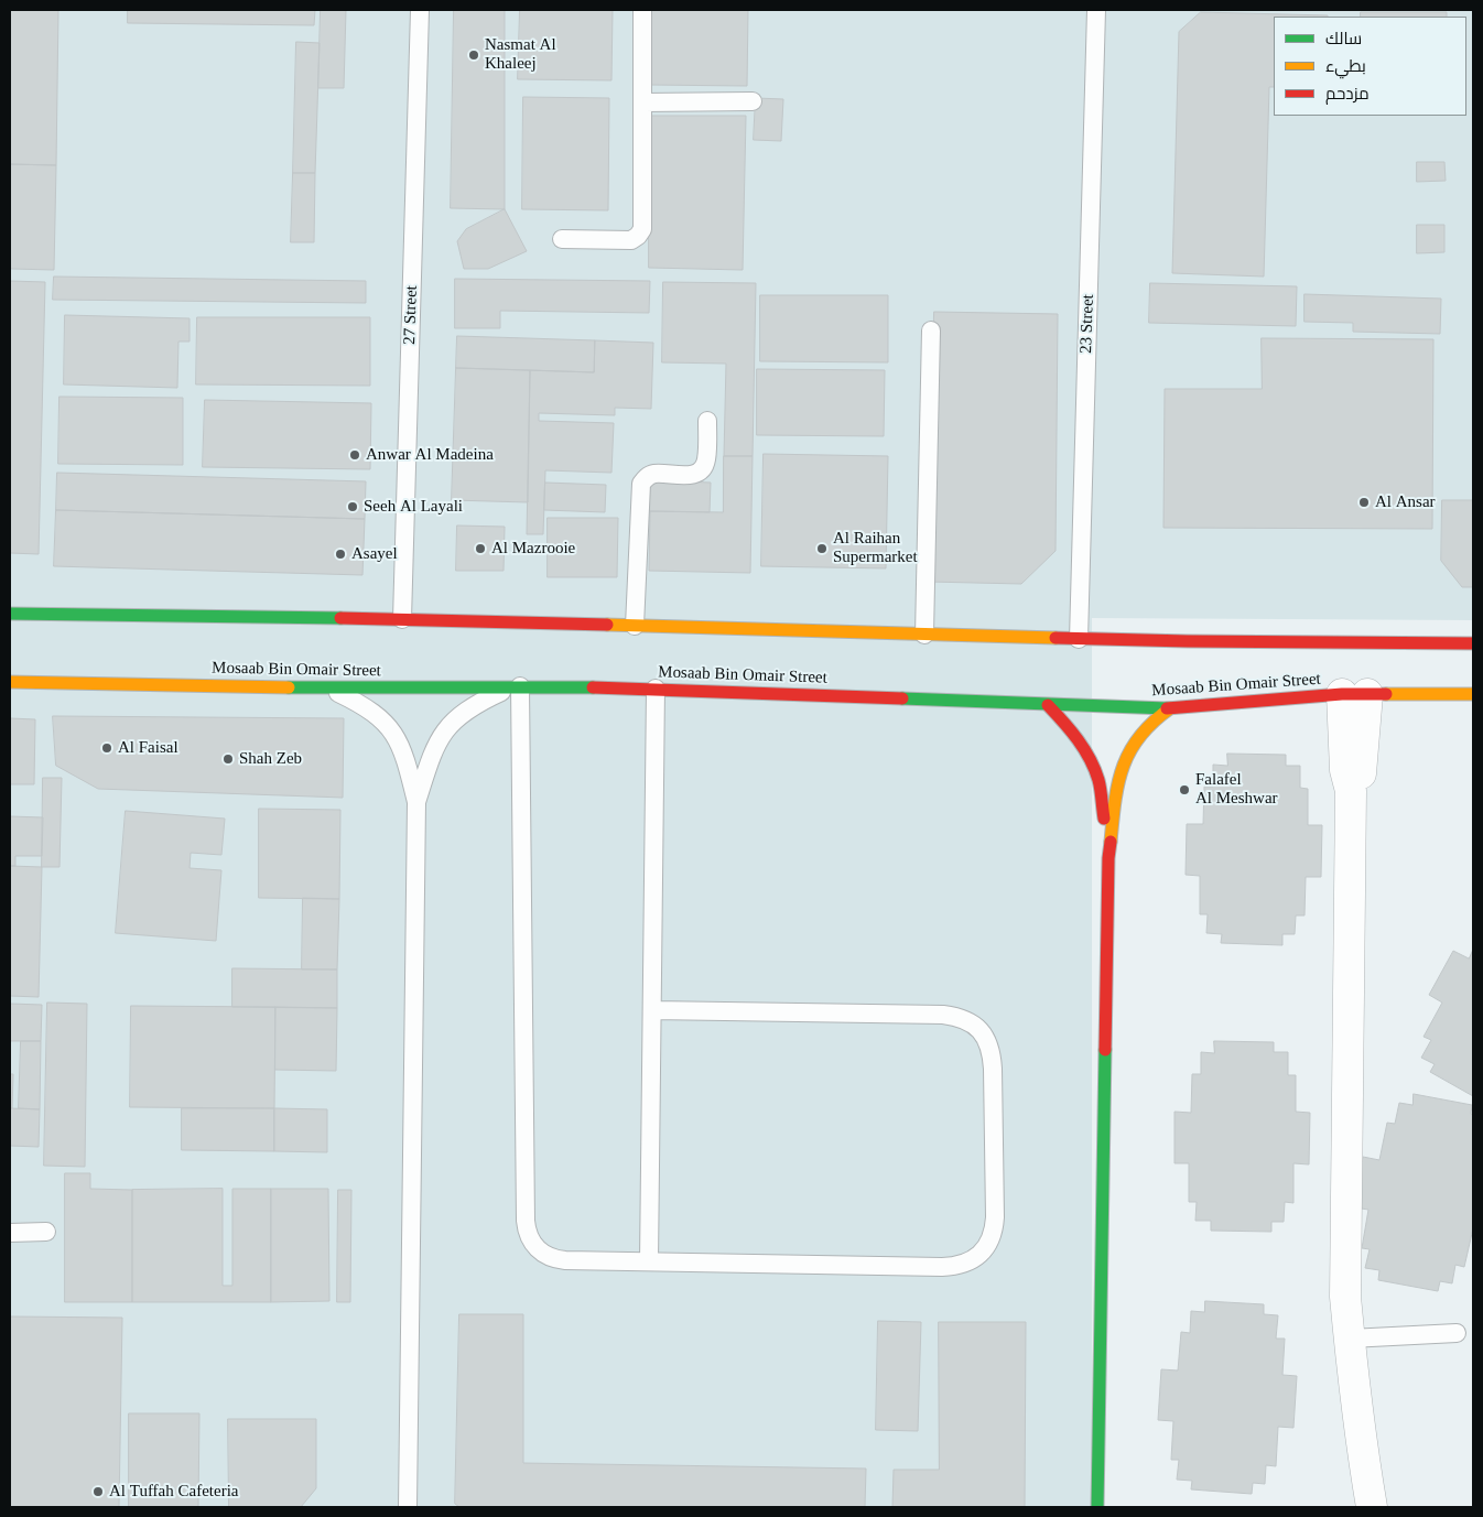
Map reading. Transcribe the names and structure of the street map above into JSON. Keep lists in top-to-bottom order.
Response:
{
  "streets": {
    "street": ["Mosaab Bin Omair Street"],
    "lane": ["27 Street", "23 Street"]
  },
  "places": [
    "Nasmat Al Khaleej",
    "Anwar Al Madeina",
    "Al Ansar",
    "Seeh Al Layali",
    "Al Mazrooie",
    "Al Raihan Supermarket",
    "Asayel",
    "Al Faisal",
    "Shah Zeb",
    "Falafel Al Meshwar",
    "Al Tuffah Cafeteria"
  ],
  "legend": ["سالك", "بطيء", "مزدحم"]
}
